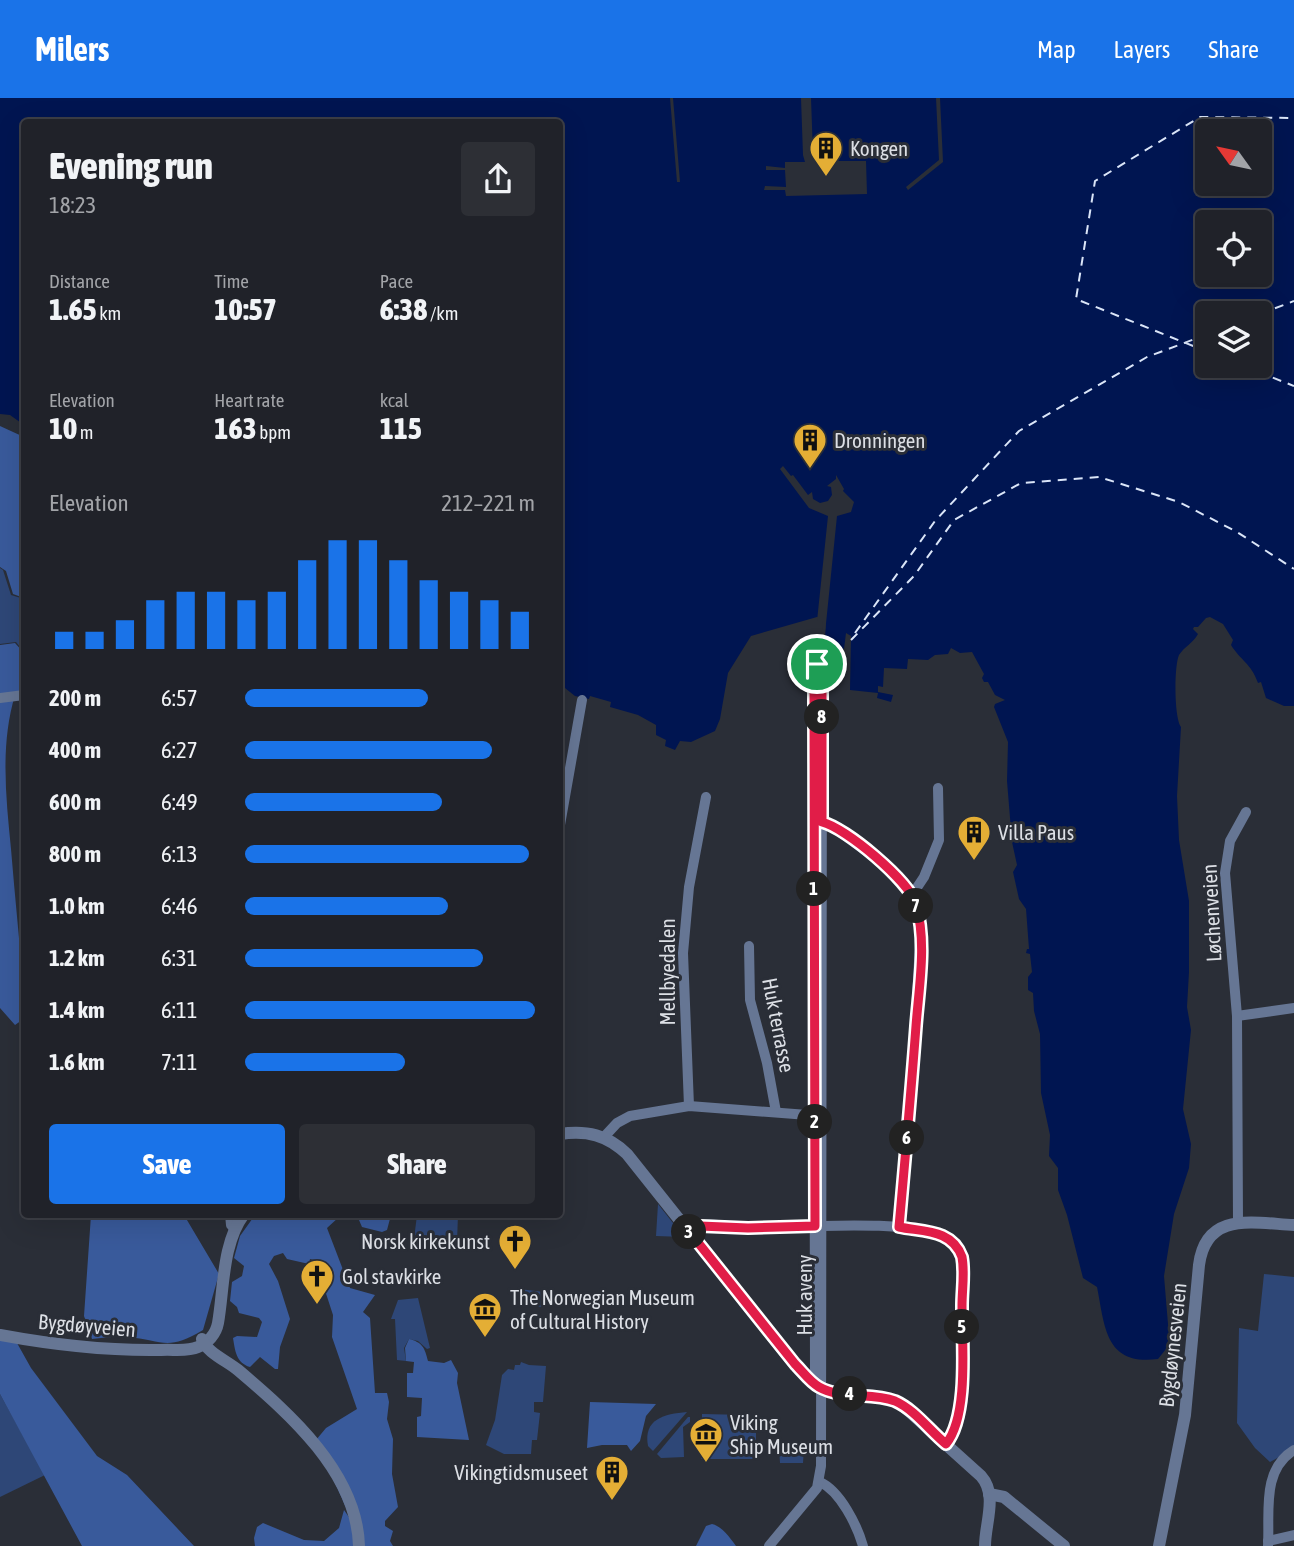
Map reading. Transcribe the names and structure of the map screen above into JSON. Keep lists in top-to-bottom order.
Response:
{
  "streets": {
    "street": [
      "Løchenveien",
      "Mellbyedalen",
      "Huk terrasse",
      "Huk aveny",
      "Bygdøyveien",
      "Bygdøynesveien"
    ]
  },
  "crossings": [
    ["Løchenveien", "Bygdøynesveien"]
  ],
  "places": {
    "building": [
      "Kongen",
      "Dronningen",
      "Villa Paus",
      "Vikingtidsmuseet"
    ],
    "church": ["Norsk kirkekunst", "Gol stavkirke"],
    "museum": ["The Norwegian Museum of Cultural History", "Viking Ship Museum"]
  },
  "north": "top left",
  "page": {
    "header": "Milers",
    "nav": ["Map", "Layers", "Share"],
    "heading": ["Evening run", "18:23"],
    "stats": [
      ["Distance", "1.65 km"],
      ["Time", "10:57"],
      ["Pace", "6:38 /km"],
      ["Elevation", "10 m"],
      ["Heart rate", "163 bpm"],
      ["kcal", "115"]
    ],
    "chart": ["Elevation", "212–221 m"],
    "list": [
      {
        "name": "200 m",
        "note": "6:57"
      },
      {
        "name": "400 m",
        "note": "6:27"
      },
      {
        "name": "600 m",
        "note": "6:49"
      },
      {
        "name": "800 m",
        "note": "6:13"
      },
      {
        "name": "1.0 km",
        "note": "6:46"
      },
      {
        "name": "1.2 km",
        "note": "6:31"
      },
      {
        "name": "1.4 km",
        "note": "6:11"
      },
      {
        "name": "1.6 km",
        "note": "7:11"
      }
    ],
    "pins": [
      "8",
      "1",
      "7",
      "2",
      "6",
      "3",
      "5",
      "4"
    ],
    "buttons": ["Save", "Share"]
  }
}
